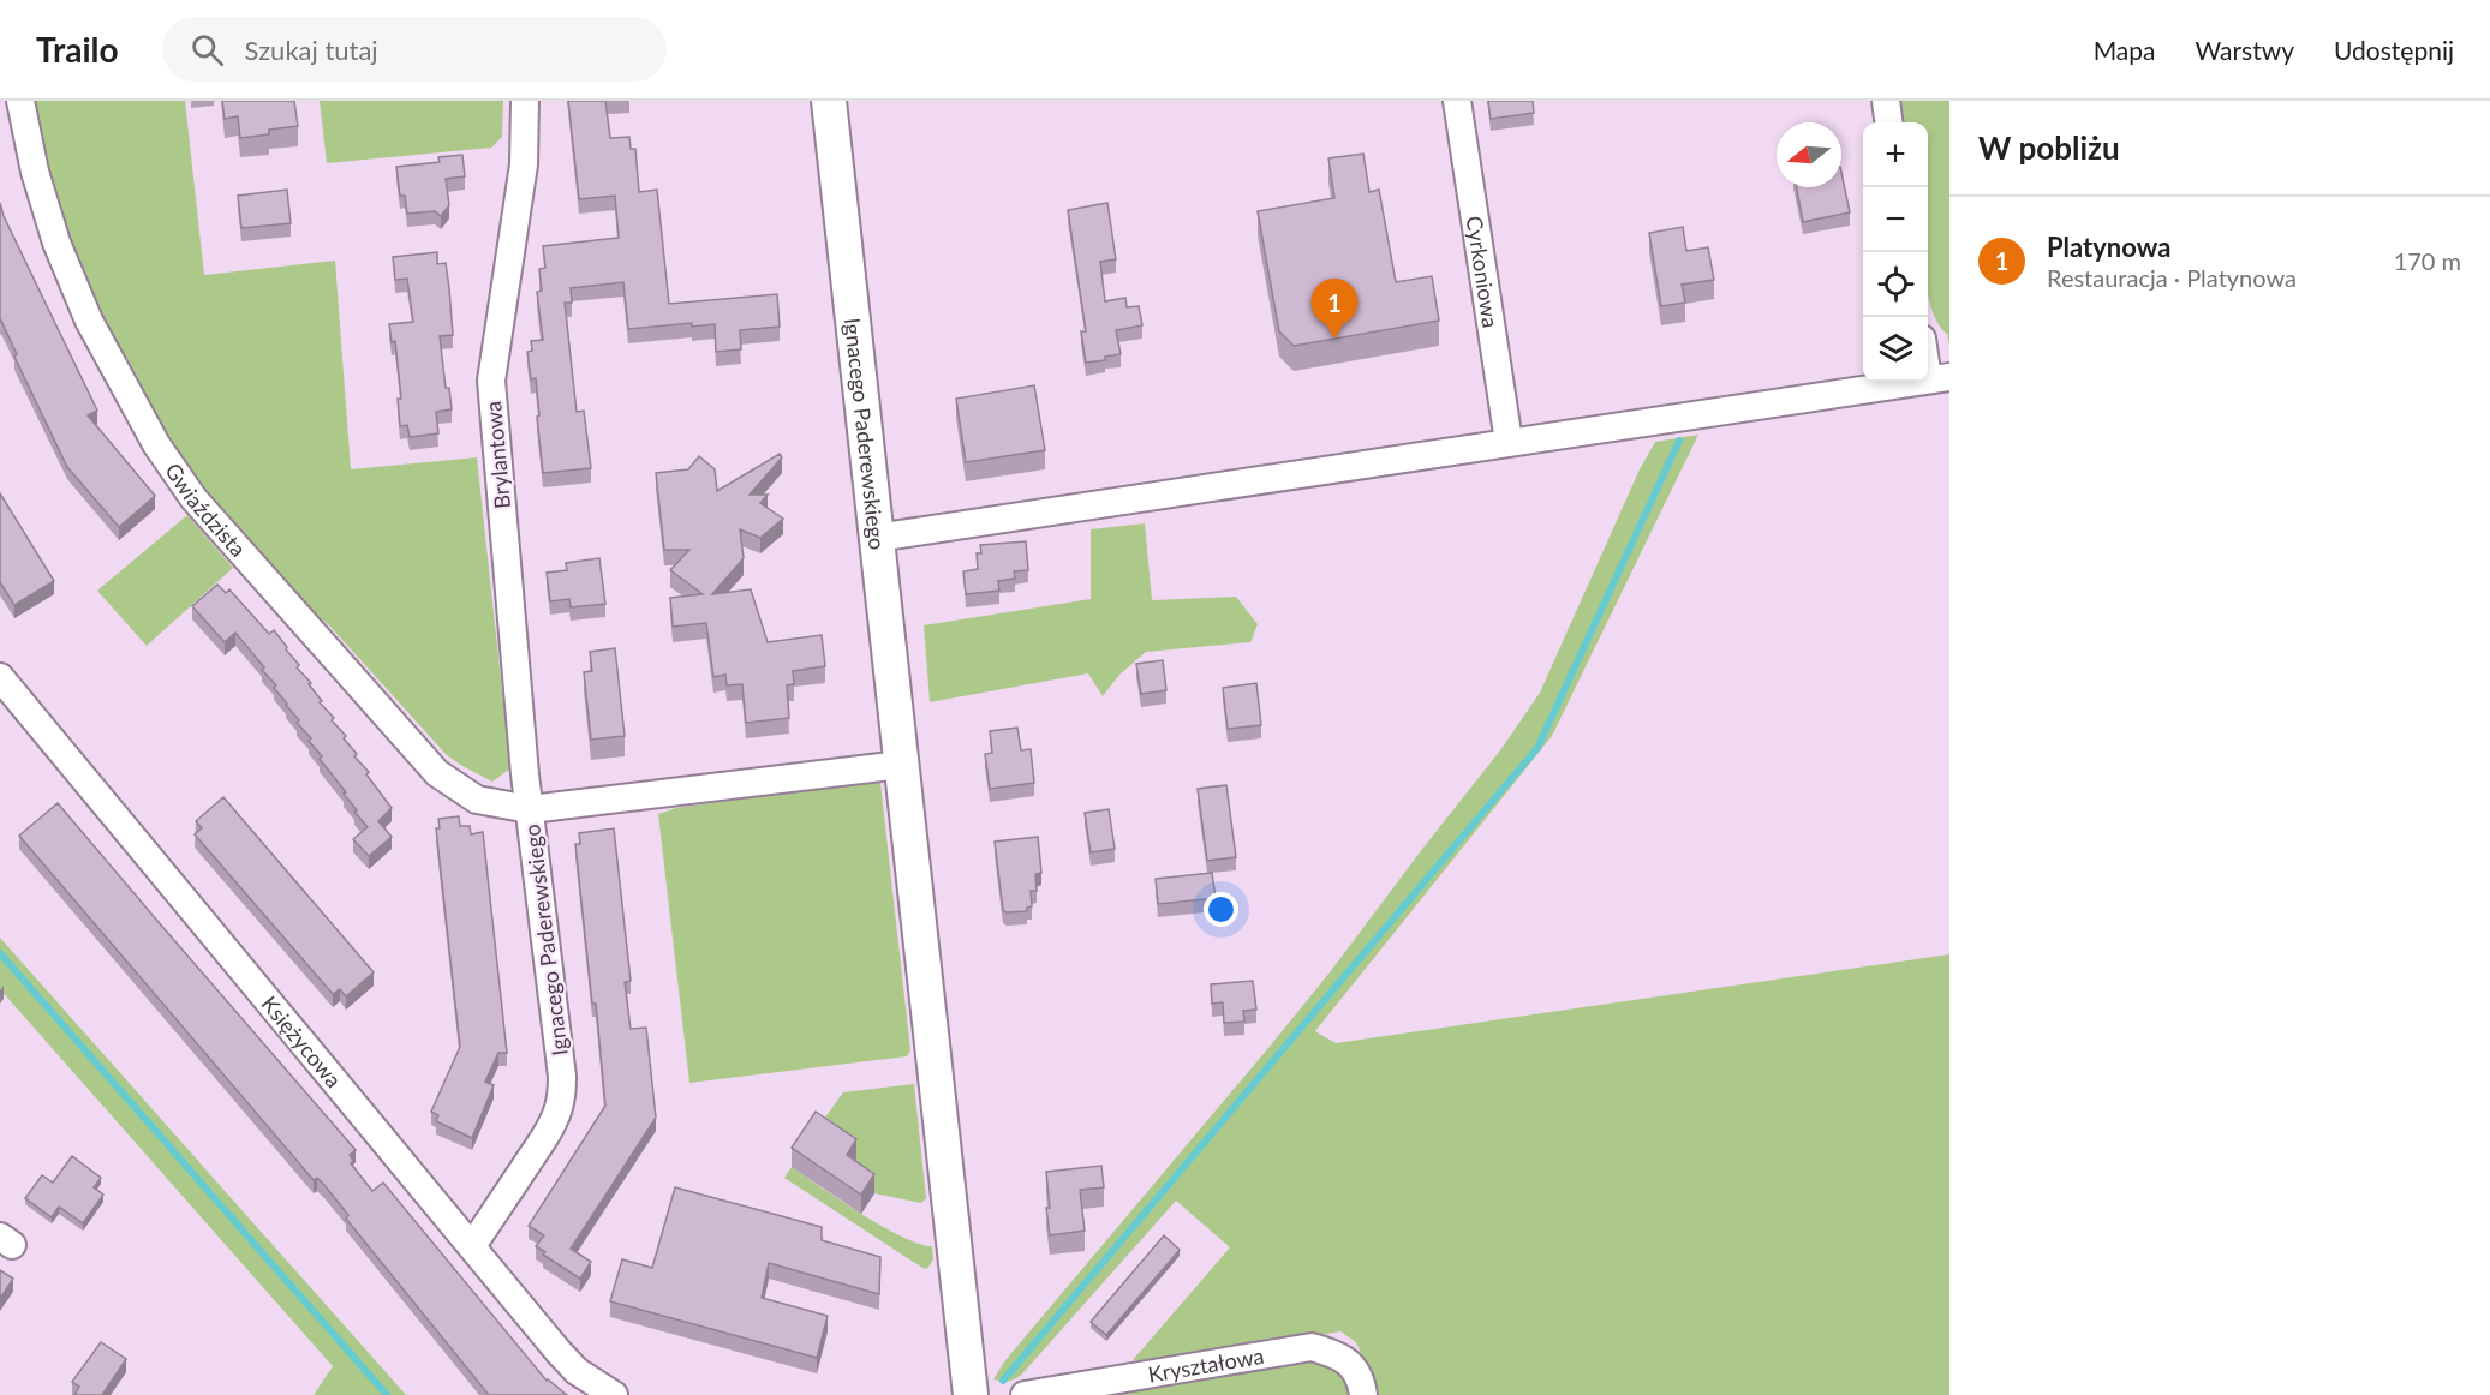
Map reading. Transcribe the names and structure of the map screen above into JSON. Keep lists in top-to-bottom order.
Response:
{
  "streets": {
    "street": [
      "Cyrkoniowa",
      "Ignacego Paderewskiego",
      "Brylantowa",
      "Gwiaździsta",
      "Księżycowa",
      "Kryształowa"
    ]
  },
  "crossings": [
    ["Ignacego Paderewskiego", "Brylantowa"],
    ["Ignacego Paderewskiego", "Gwiaździsta"],
    ["Ignacego Paderewskiego", "Księżycowa"],
    ["Brylantowa", "Gwiaździsta"]
  ],
  "north": "left",
  "page": {
    "header": "Trailo",
    "search": "Szukaj tutaj",
    "nav": ["Mapa", "Warstwy", "Udostępnij"],
    "heading": "W pobliżu",
    "map_buttons": ["+", "−"],
    "list": [
      {
        "mark": "1",
        "name": "Platynowa",
        "note": "Restauracja · Platynowa",
        "value": "170 m"
      }
    ],
    "pins": "1"
  }
}
